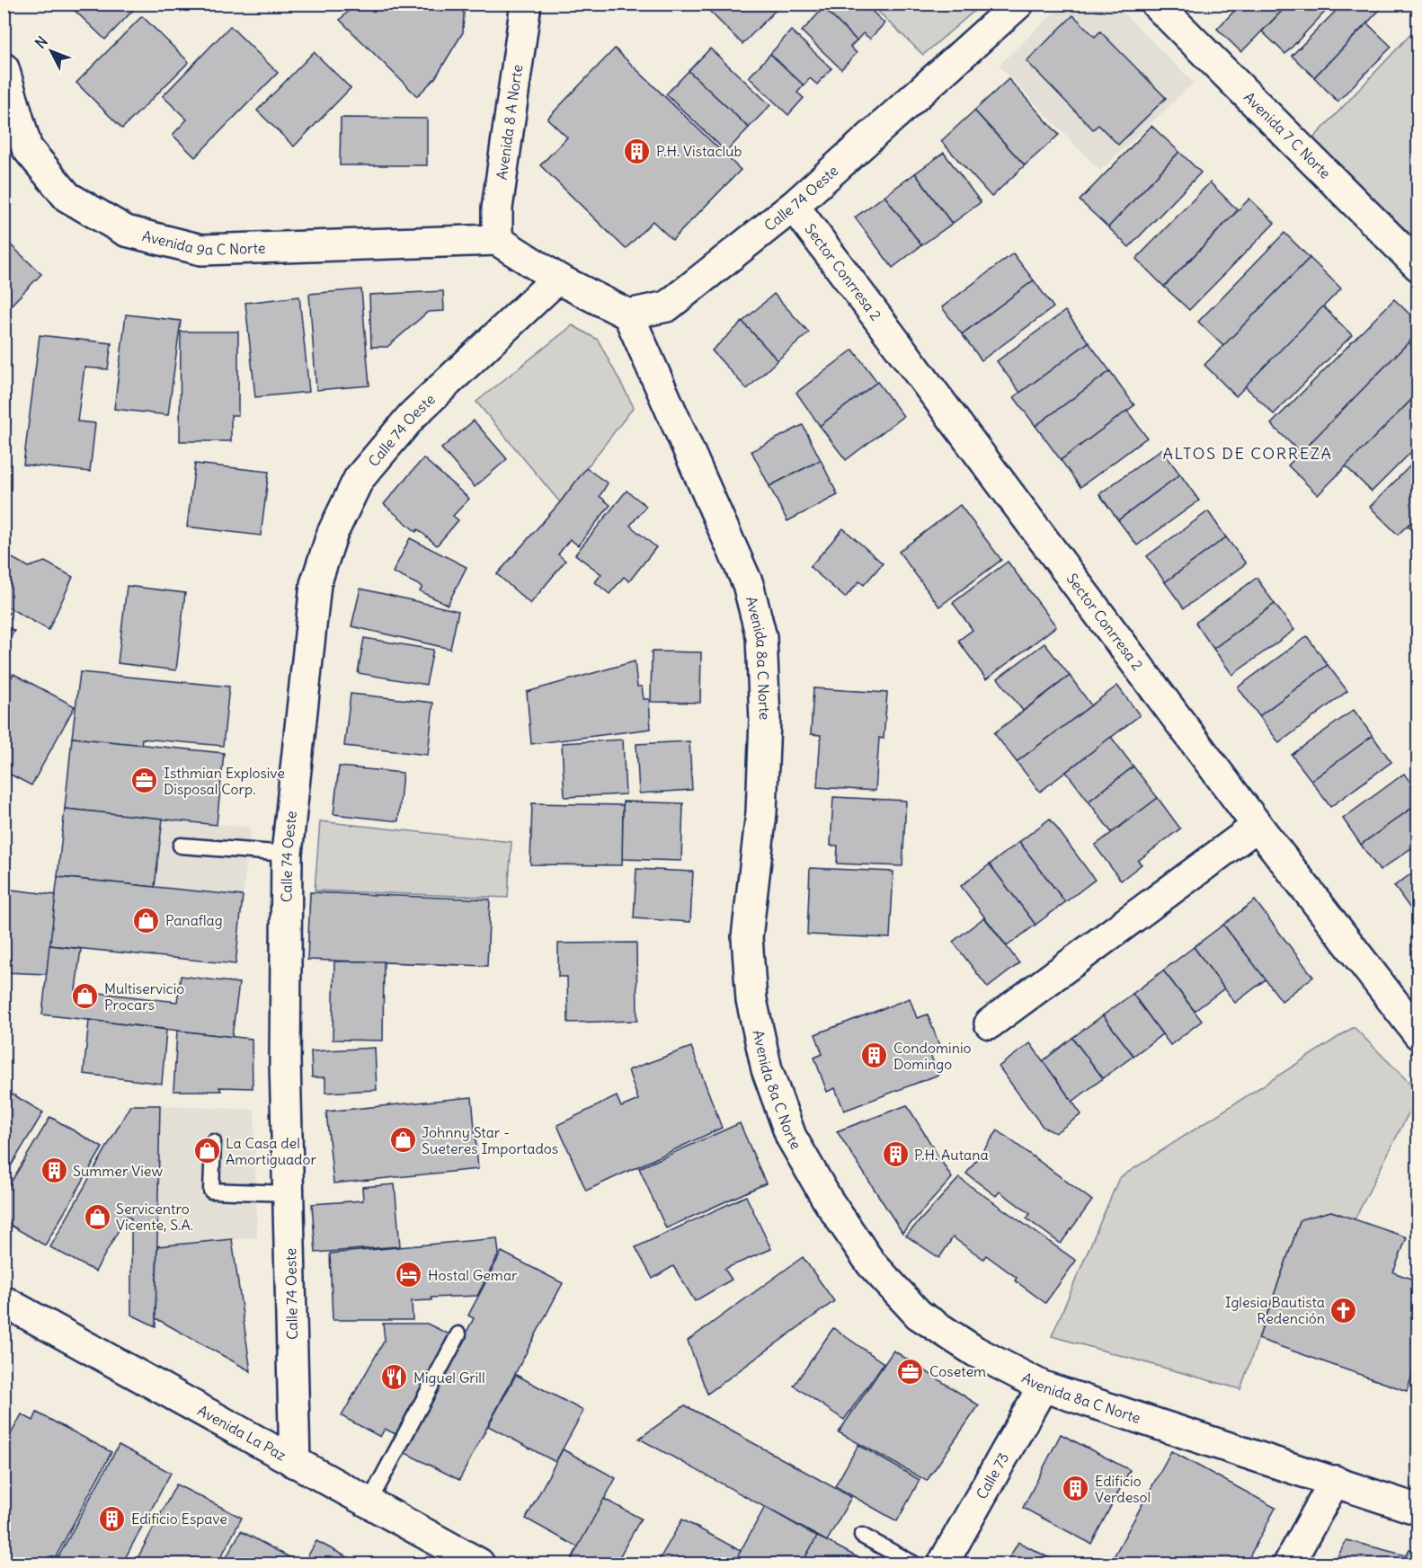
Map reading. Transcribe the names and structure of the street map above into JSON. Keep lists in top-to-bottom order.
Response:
{
  "streets": {
    "street": [
      "Avenida 8 A Norte",
      "Avenida 7 C Norte",
      "Calle 74 Oeste",
      "Avenida 9a C Norte",
      "Sector Conrresa 2",
      "Avenida 8a C Norte",
      "Avenida La Paz",
      "Calle 73"
    ]
  },
  "crossings": [
    ["Avenida 8 A Norte", "Avenida 9a C Norte"],
    ["Calle 74 Oeste", "Sector Conrresa 2"],
    ["Calle 74 Oeste", "Avenida 8a C Norte"],
    ["Calle 74 Oeste", "Avenida La Paz"],
    ["Avenida 8a C Norte", "Calle 73"]
  ],
  "districts": ["ALTOS DE CORREZA"],
  "places": {
    "building": [
      "P.H. Vistaclub",
      "Condominio Domingo",
      "P.H. Autana",
      "Summer View",
      "Edificio Verdesol",
      "Edificio Espave"
    ],
    "office": ["Isthmian Explosive Disposal Corp.", "Cosetem"],
    "shop": [
      "Panaflag",
      "Multiservicio Procars",
      "Johnny Star - Sueteres Importados",
      "La Casa del Amortiguador",
      "Servicentro Vicente, S.A."
    ],
    "hotel": ["Hostal Gemar"],
    "church": ["Iglesia Bautista Redención"],
    "restaurant": ["Miguel Grill"]
  },
  "north": "top left"
}
